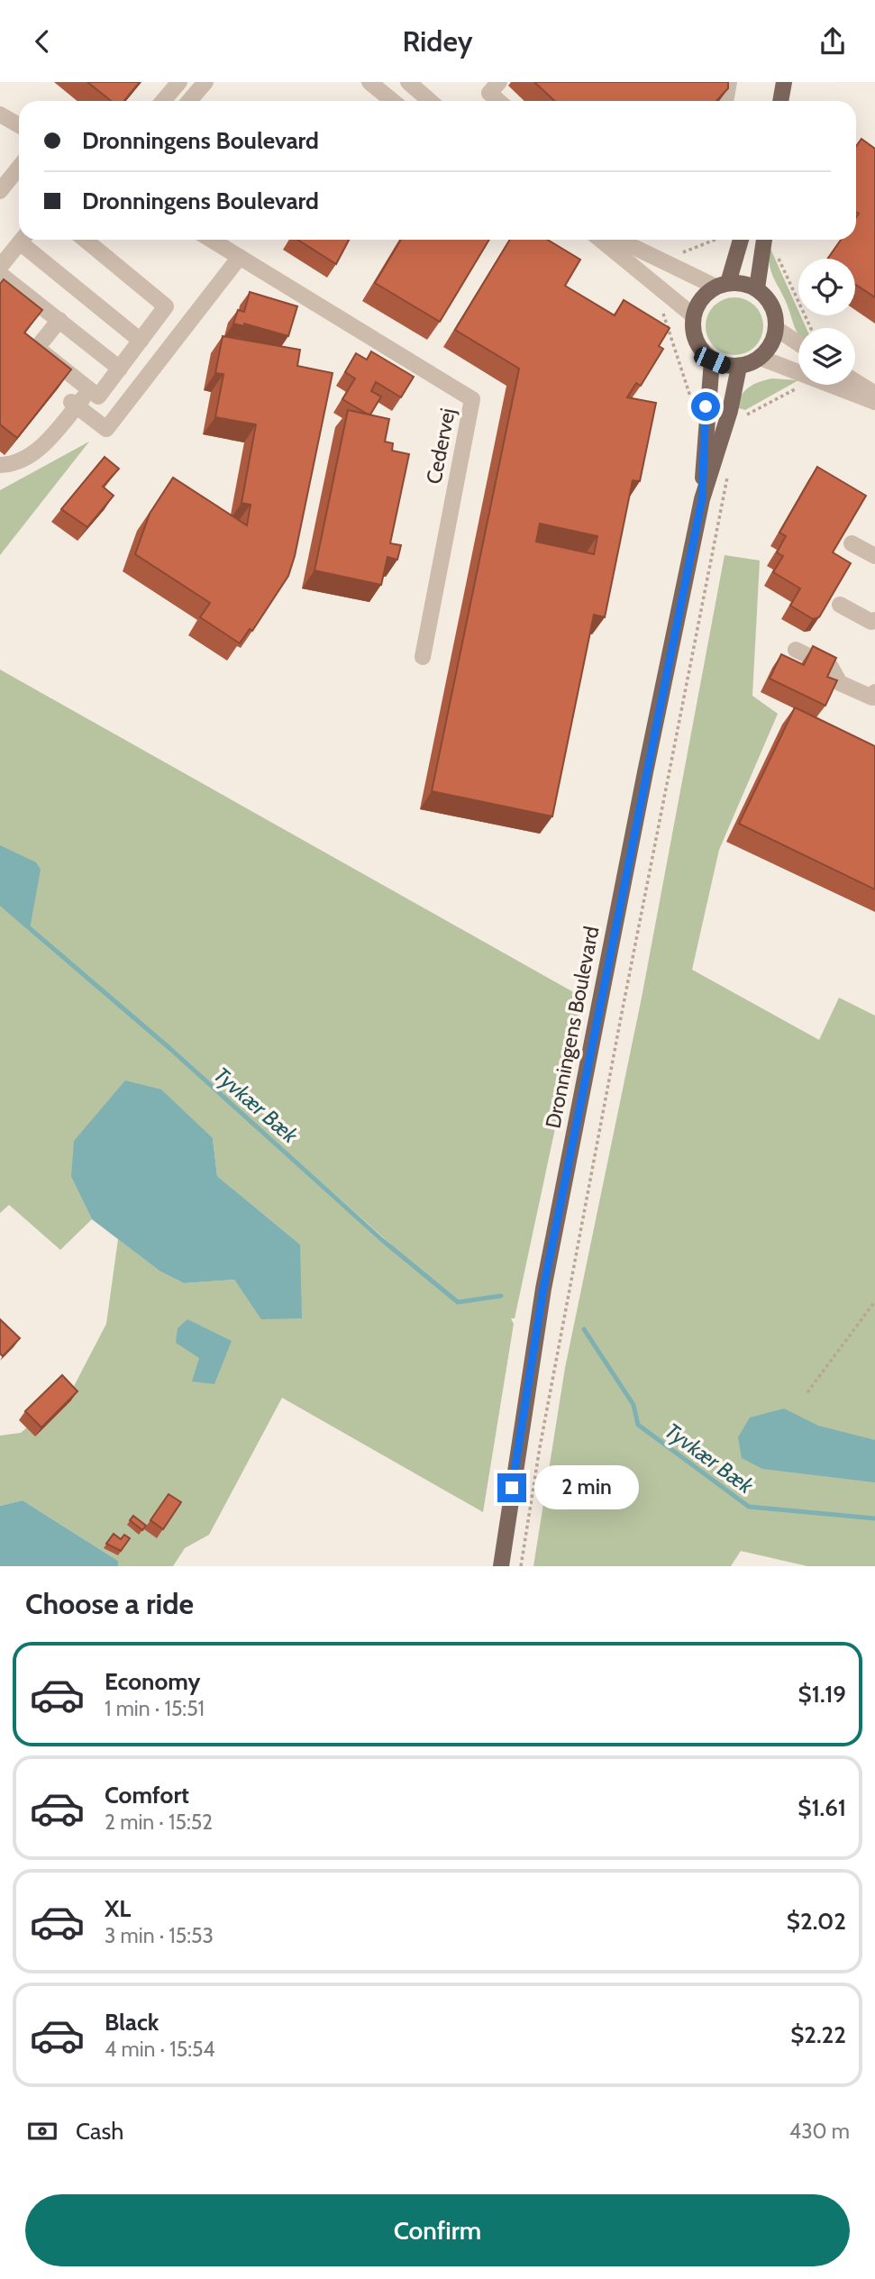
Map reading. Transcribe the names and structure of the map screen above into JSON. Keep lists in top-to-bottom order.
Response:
{
  "streets": {
    "main road": ["Dronningens Boulevard"],
    "street": ["Cedervej"]
  },
  "water": ["Tyvkær Bæk"],
  "page": {
    "header": "Ridey",
    "banner": ["Dronningens Boulevard", "Dronningens Boulevard"],
    "bubble": "2 min",
    "heading": "Choose a ride",
    "list": [
      {
        "name": "Economy",
        "note": "1 min · 15:51",
        "value": "$1.19"
      },
      {
        "name": "Comfort",
        "note": "2 min · 15:52",
        "value": "$1.61"
      },
      {
        "name": "XL",
        "note": "3 min · 15:53",
        "value": "$2.02"
      },
      {
        "name": "Black",
        "note": "4 min · 15:54",
        "value": "$2.22"
      }
    ],
    "pay": ["Cash", "430 m"],
    "buttons": "Confirm"
  }
}
